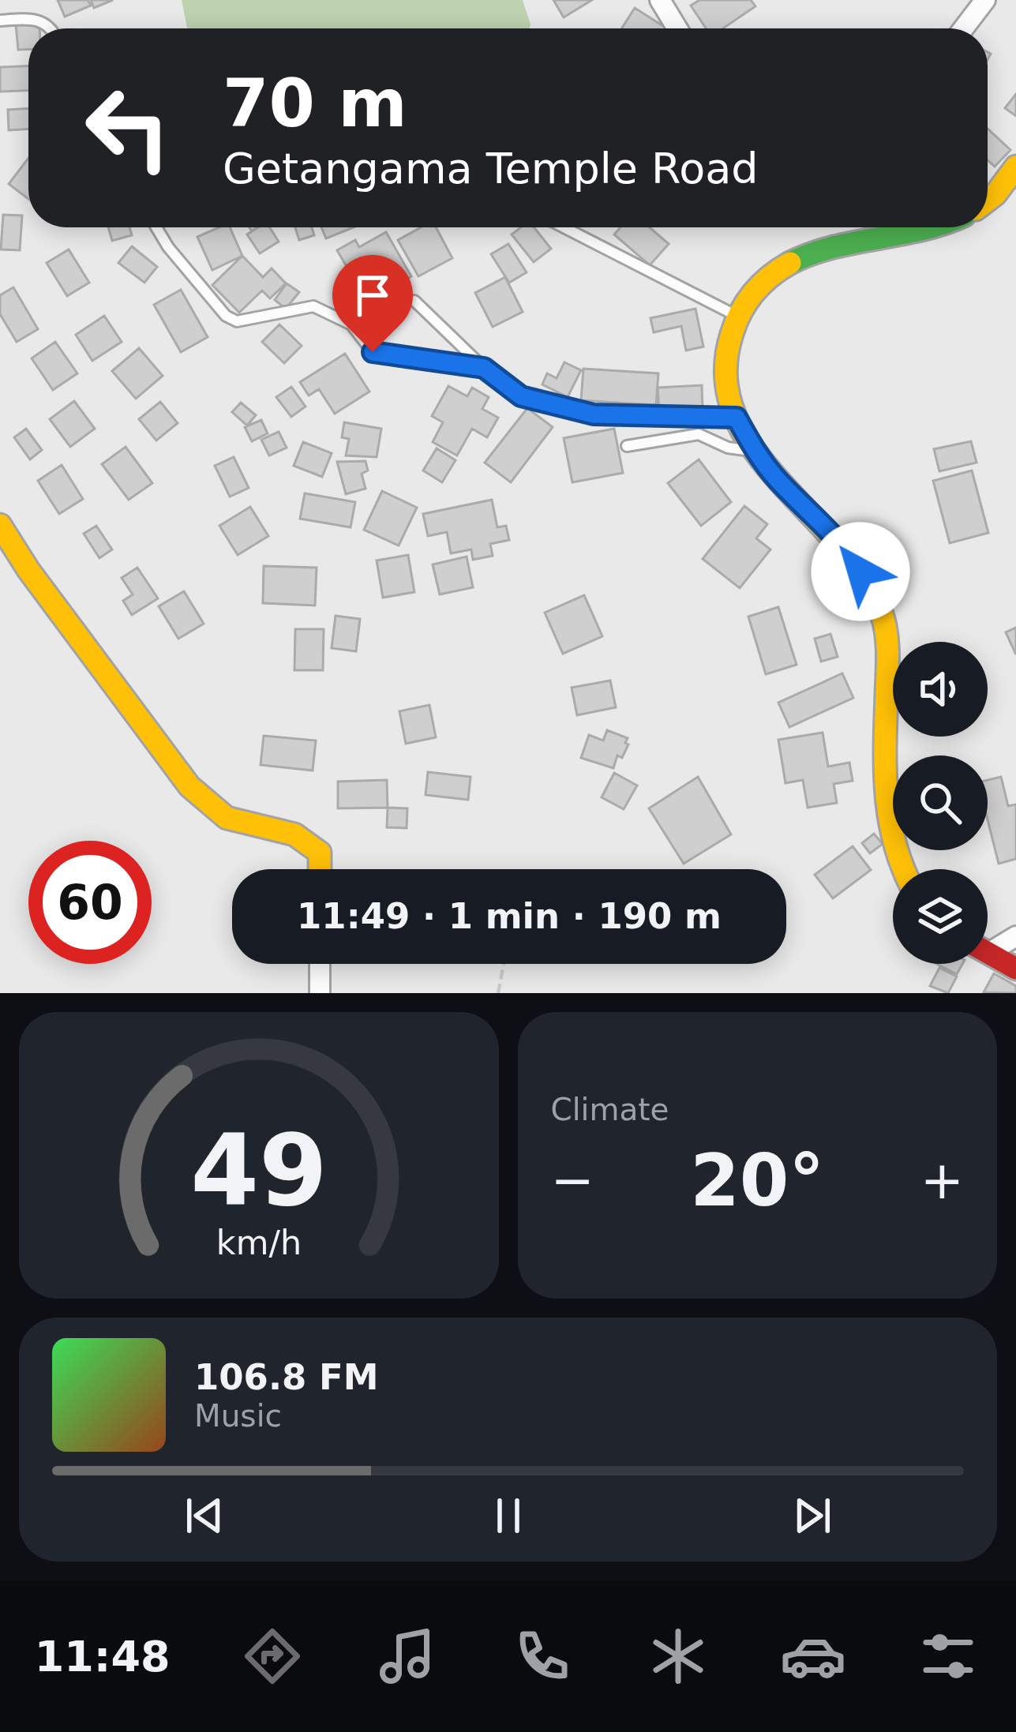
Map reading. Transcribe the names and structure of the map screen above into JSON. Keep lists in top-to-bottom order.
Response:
{
  "page": {
    "turn": ["70 m", "Getangama Temple Road"],
    "limit": "60",
    "trip": "11:49 · 1 min · 190 m",
    "tile": "Climate",
    "heat": ["−", "20°", "+"],
    "song": ["106.8 FM", "Music"],
    "tabs": "11:48",
    "gauge": ["49", "km/h"]
  }
}
